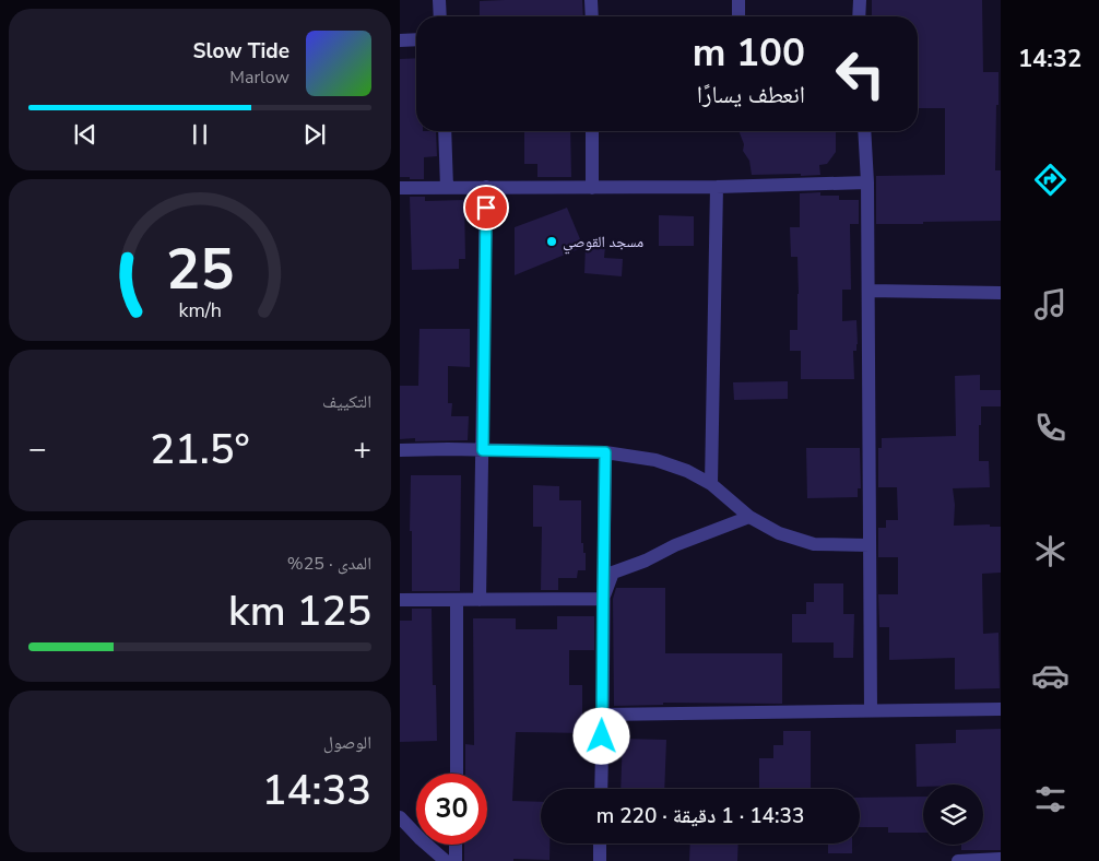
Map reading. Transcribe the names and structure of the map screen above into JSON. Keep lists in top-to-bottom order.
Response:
{
  "places": ["مسجد القوصي"],
  "page": {
    "tabs": "14:32",
    "turn": ["100 m", "انعطف يسارًا"],
    "song": ["Slow Tide", "Marlow"],
    "tile": [
      "التكييف",
      ["المدى · 25%", "125 km"],
      ["الوصول", "14:33"]
    ],
    "heat": ["−", "21.5°", "+"],
    "limit": "30",
    "trip": "14:33 · 1 دقيقة · 220 m",
    "gauge": ["25", "km/h"]
  }
}
